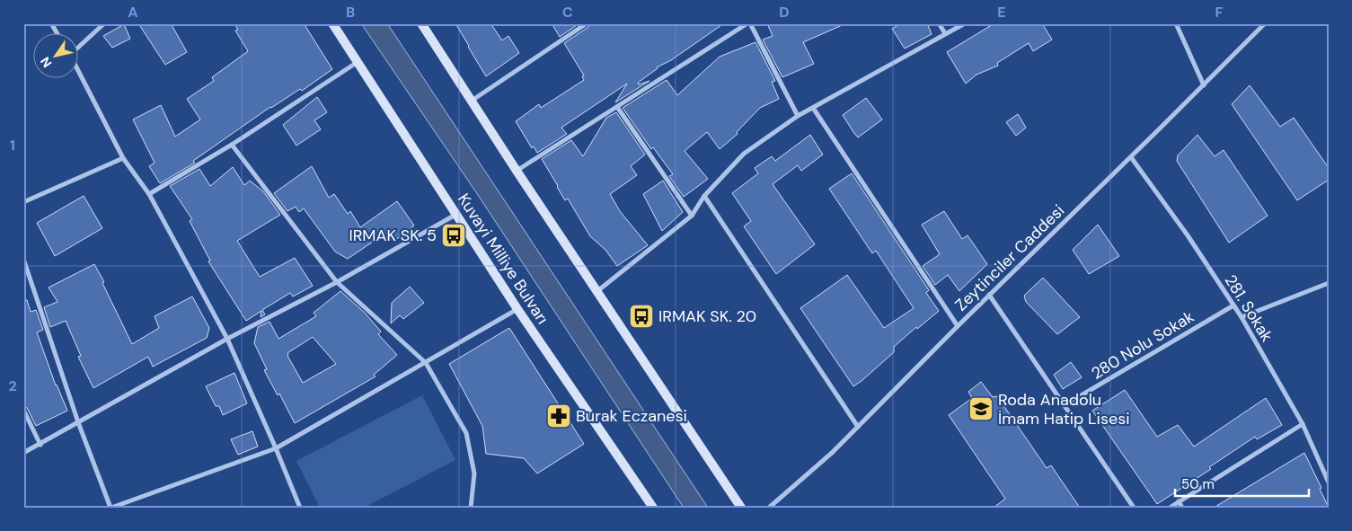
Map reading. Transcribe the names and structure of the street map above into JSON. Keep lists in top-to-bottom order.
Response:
{
  "streets": {
    "main road": ["Kuvayi Milliye Bulvarı"],
    "street": ["Zeytinciler Caddesi", "281. Sokak", "280 Nolu Sokak"]
  },
  "crossings": [
    ["Zeytinciler Caddesi", "281. Sokak"],
    ["281. Sokak", "280 Nolu Sokak"]
  ],
  "places": {
    "bus stop": ["IRMAK SK. 5", "IRMAK SK. 20"],
    "school or university": ["Roda Anadolu İmam Hatip Lisesi"],
    "pharmacy": ["Burak Eczanesi"]
  },
  "scale_bar": "50 m",
  "north": "bottom left",
  "grid": {
    "columns": [
      "A",
      "B",
      "C",
      "D",
      "E",
      "F"
    ],
    "rows": ["1", "2"]
  }
}
